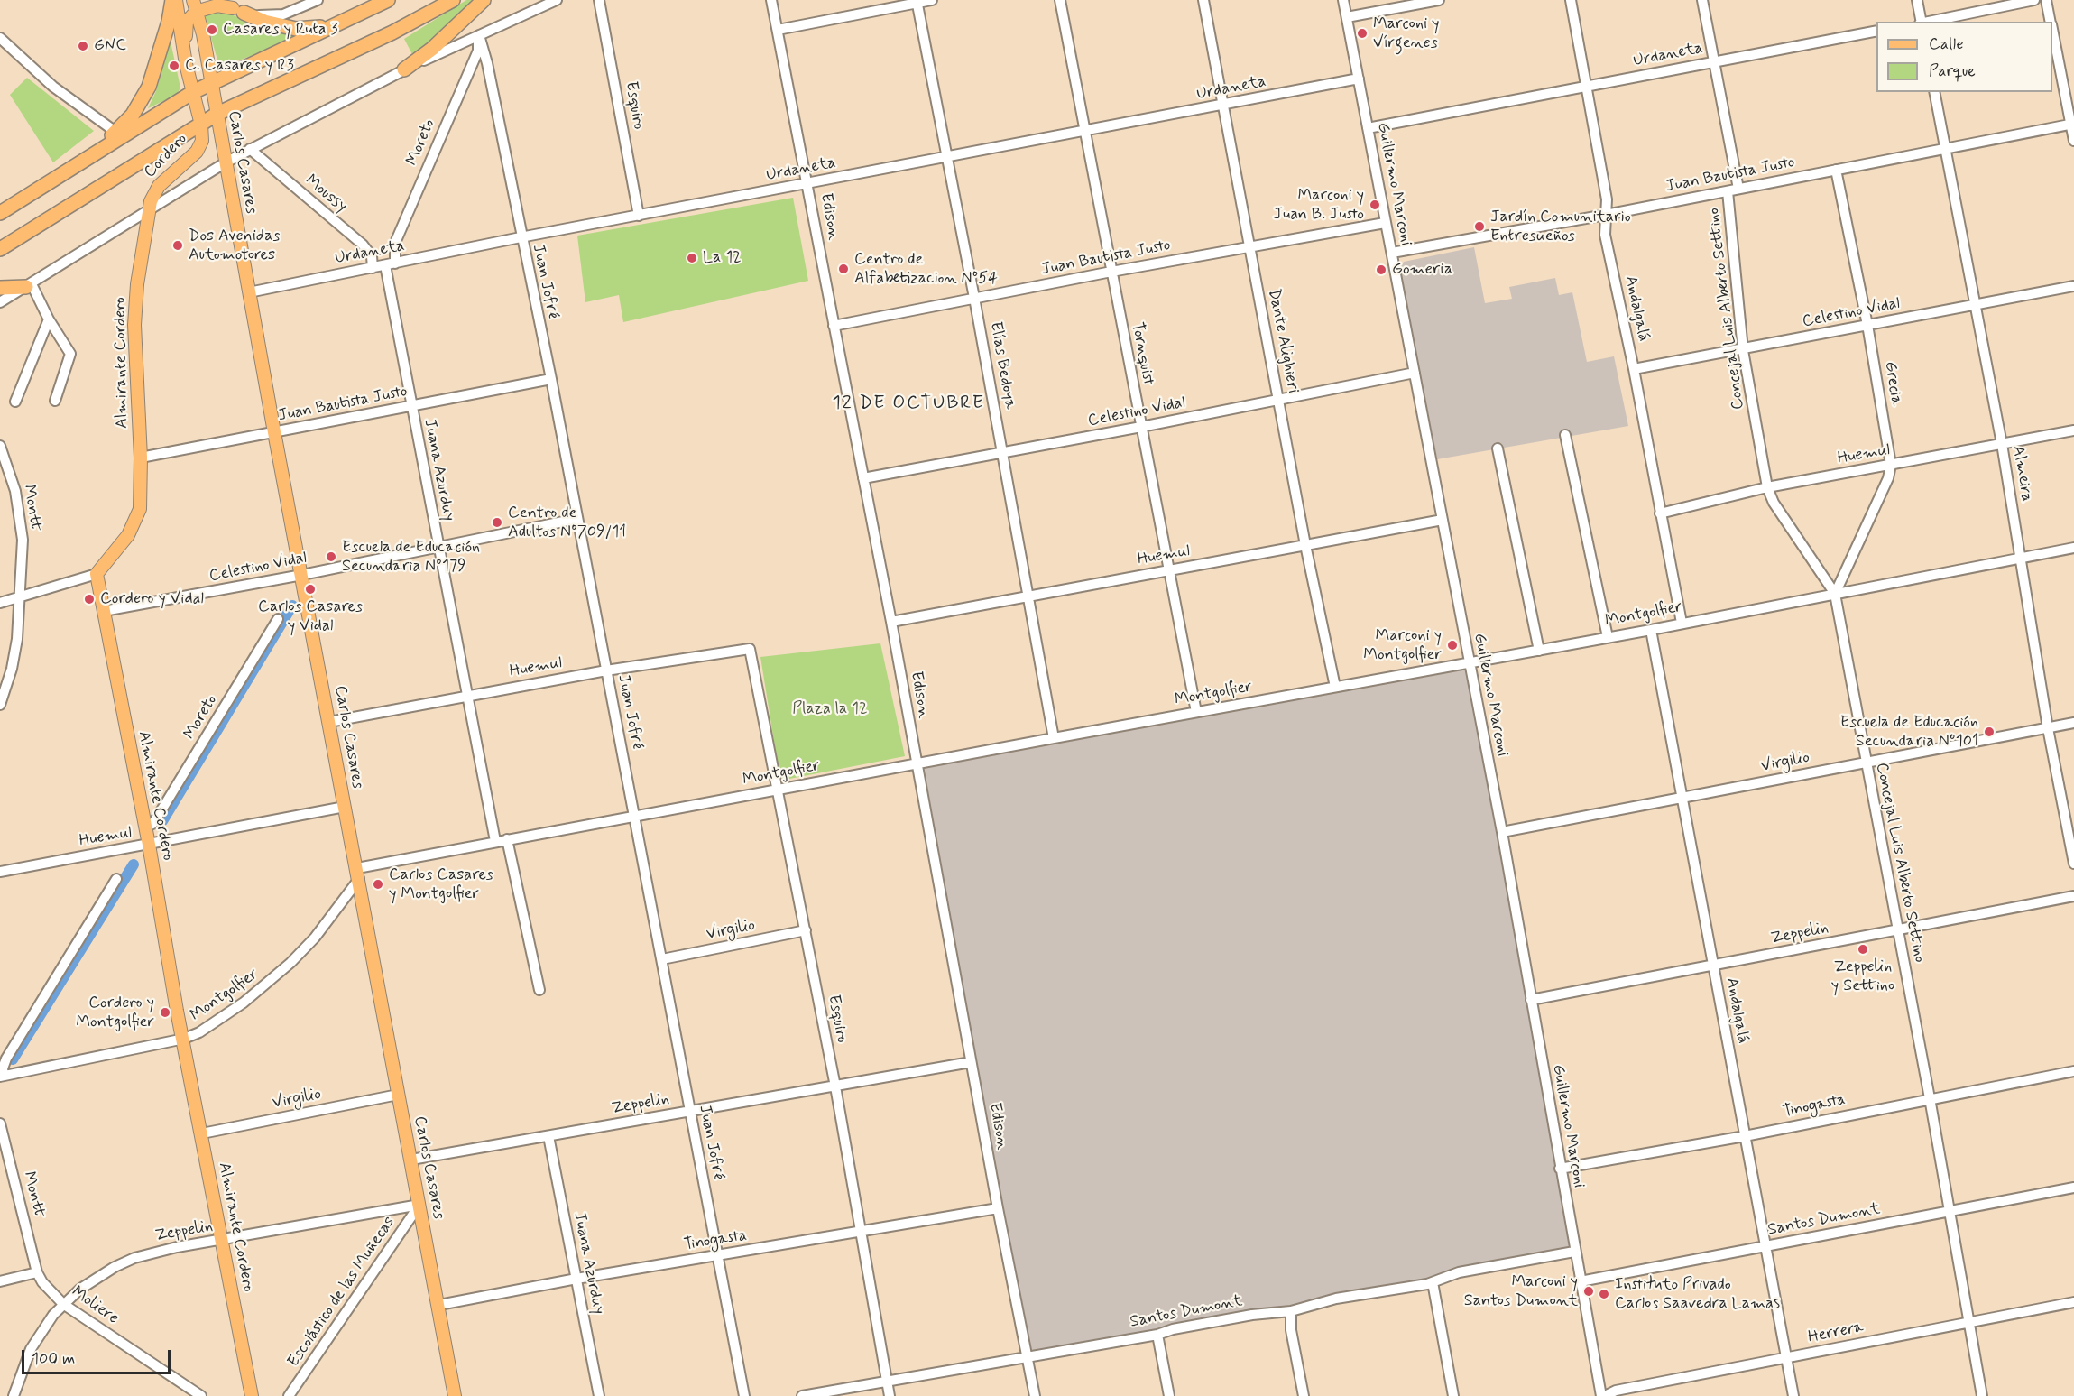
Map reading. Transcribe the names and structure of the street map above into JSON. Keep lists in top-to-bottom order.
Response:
{
  "streets": {
    "main road": ["Cordero", "Carlos Casares", "Almirante Cordero"],
    "street": [
      "Urdaneta",
      "Esquiro",
      "Moreto",
      "Juan Bautista Justo",
      "Guillermo Marconi",
      "Moussy",
      "Edison",
      "Juan Jofré",
      "Andalgalá",
      "Concejal Luis Alberto Settino",
      "Celestino Vidal",
      "Dante Alighieri",
      "Tornquist",
      "Elías Bedoya",
      "Grecia",
      "Huemul",
      "Juana Azurduy",
      "Almeira",
      "Montt",
      "Montgolfier",
      "Virgilio",
      "Zeppelin",
      "Tinogasta",
      "Santos Dumont",
      "Escolástico de las Muñecas",
      "Moliere",
      "Herrera"
    ]
  },
  "crossings": [
    ["Urdaneta", "Esquiro"],
    ["Urdaneta", "Moreto"],
    ["Urdaneta", "Carlos Casares"],
    ["Urdaneta", "Guillermo Marconi"],
    ["Urdaneta", "Moussy"],
    ["Urdaneta", "Edison"],
    ["Urdaneta", "Juan Jofré"],
    ["Urdaneta", "Andalgalá"],
    ["Urdaneta", "Concejal Luis Alberto Settino"],
    ["Urdaneta", "Dante Alighieri"],
    ["Urdaneta", "Tornquist"],
    ["Urdaneta", "Elías Bedoya"],
    ["Urdaneta", "Juana Azurduy"],
    ["Esquiro", "Huemul"],
    ["Esquiro", "Montgolfier"],
    ["Esquiro", "Virgilio"],
    ["Esquiro", "Zeppelin"],
    ["Esquiro", "Tinogasta"],
    ["Esquiro", "Santos Dumont"],
    ["Moreto", "Juan Jofré"],
    ["Moreto", "Almirante Cordero"],
    ["Moreto", "Juana Azurduy"],
    ["Cordero", "Almirante Cordero"],
    ["Carlos Casares", "Juan Bautista Justo"],
    ["Carlos Casares", "Celestino Vidal"],
    ["Carlos Casares", "Huemul"],
    ["Carlos Casares", "Montgolfier"],
    ["Carlos Casares", "Virgilio"],
    ["Carlos Casares", "Zeppelin"],
    ["Carlos Casares", "Tinogasta"],
    ["Carlos Casares", "Escolástico de las Muñecas"],
    ["Juan Bautista Justo", "Guillermo Marconi"],
    ["Juan Bautista Justo", "Edison"],
    ["Juan Bautista Justo", "Juan Jofré"],
    ["Juan Bautista Justo", "Andalgalá"],
    ["Juan Bautista Justo", "Concejal Luis Alberto Settino"],
    ["Juan Bautista Justo", "Dante Alighieri"],
    ["Juan Bautista Justo", "Tornquist"],
    ["Juan Bautista Justo", "Almirante Cordero"],
    ["Juan Bautista Justo", "Elías Bedoya"],
    ["Juan Bautista Justo", "Grecia"],
    ["Juan Bautista Justo", "Juana Azurduy"],
    ["Juan Bautista Justo", "Almeira"],
    ["Guillermo Marconi", "Celestino Vidal"],
    ["Guillermo Marconi", "Huemul"],
    ["Guillermo Marconi", "Montgolfier"],
    ["Guillermo Marconi", "Virgilio"],
    ["Guillermo Marconi", "Zeppelin"],
    ["Guillermo Marconi", "Tinogasta"],
    ["Guillermo Marconi", "Santos Dumont"],
    ["Guillermo Marconi", "Herrera"],
    ["Edison", "Celestino Vidal"],
    ["Edison", "Huemul"],
    ["Edison", "Montgolfier"],
    ["Edison", "Zeppelin"],
    ["Edison", "Tinogasta"],
    ["Edison", "Santos Dumont"],
    ["Juan Jofré", "Celestino Vidal"],
    ["Juan Jofré", "Huemul"],
    ["Juan Jofré", "Montgolfier"],
    ["Juan Jofré", "Virgilio"],
    ["Juan Jofré", "Zeppelin"],
    ["Juan Jofré", "Tinogasta"],
    ["Andalgalá", "Celestino Vidal"],
    ["Andalgalá", "Huemul"],
    ["Andalgalá", "Montgolfier"],
    ["Andalgalá", "Virgilio"],
    ["Andalgalá", "Zeppelin"],
    ["Andalgalá", "Tinogasta"],
    ["Andalgalá", "Santos Dumont"],
    ["Andalgalá", "Herrera"],
    ["Concejal Luis Alberto Settino", "Celestino Vidal"],
    ["Concejal Luis Alberto Settino", "Grecia"],
    ["Concejal Luis Alberto Settino", "Huemul"],
    ["Concejal Luis Alberto Settino", "Montgolfier"],
    ["Concejal Luis Alberto Settino", "Virgilio"],
    ["Concejal Luis Alberto Settino", "Zeppelin"],
    ["Concejal Luis Alberto Settino", "Tinogasta"],
    ["Concejal Luis Alberto Settino", "Santos Dumont"],
    ["Concejal Luis Alberto Settino", "Herrera"],
    ["Celestino Vidal", "Dante Alighieri"],
    ["Celestino Vidal", "Tornquist"],
    ["Celestino Vidal", "Almirante Cordero"],
    ["Celestino Vidal", "Elías Bedoya"],
    ["Celestino Vidal", "Grecia"],
    ["Celestino Vidal", "Juana Azurduy"],
    ["Celestino Vidal", "Almeira"],
    ["Dante Alighieri", "Huemul"],
    ["Dante Alighieri", "Montgolfier"],
    ["Tornquist", "Huemul"],
    ["Tornquist", "Montgolfier"],
    ["Almirante Cordero", "Huemul"],
    ["Almirante Cordero", "Montgolfier"],
    ["Almirante Cordero", "Virgilio"],
    ["Almirante Cordero", "Zeppelin"],
    ["Elías Bedoya", "Huemul"],
    ["Elías Bedoya", "Montgolfier"],
    ["Grecia", "Huemul"],
    ["Grecia", "Montgolfier"],
    ["Huemul", "Juana Azurduy"],
    ["Huemul", "Almeira"],
    ["Juana Azurduy", "Montgolfier"],
    ["Juana Azurduy", "Zeppelin"],
    ["Juana Azurduy", "Tinogasta"],
    ["Almeira", "Montgolfier"],
    ["Almeira", "Virgilio"],
    ["Montt", "Moliere"],
    ["Zeppelin", "Escolástico de las Muñecas"],
    ["Zeppelin", "Moliere"]
  ],
  "districts": ["12 DE OCTUBRE"],
  "parks": ["Plaza la 12"],
  "places": [
    "Casares y Ruta 3",
    "Marconi y Vírgenes",
    "GNC",
    "C. Casares y R3",
    "Marconi y Juan B. Justo",
    "Jardín Comunitario Entresueños",
    "Dos Avenidas Automotores",
    "La 12",
    "Centro de Alfabetizacion Nº54",
    "Gomeria",
    "Centro de Adultos Nº709/11",
    "Escuela de Educación Secundaria Nº179",
    "Carlos Casares y Vidal",
    "Cordero y Vidal",
    "Marconi y Montgolfier",
    "Escuela de Educación Secundaria Nº101",
    "Carlos Casares y Montgolfier",
    "Zeppelin y Settino",
    "Cordero y Montgolfier",
    "Marconi y Santos Dumont",
    "Instituto Privado Carlos Saavedra Lamas"
  ],
  "legend": ["Calle", "Parque"],
  "scale_bar": "100 m"
}
